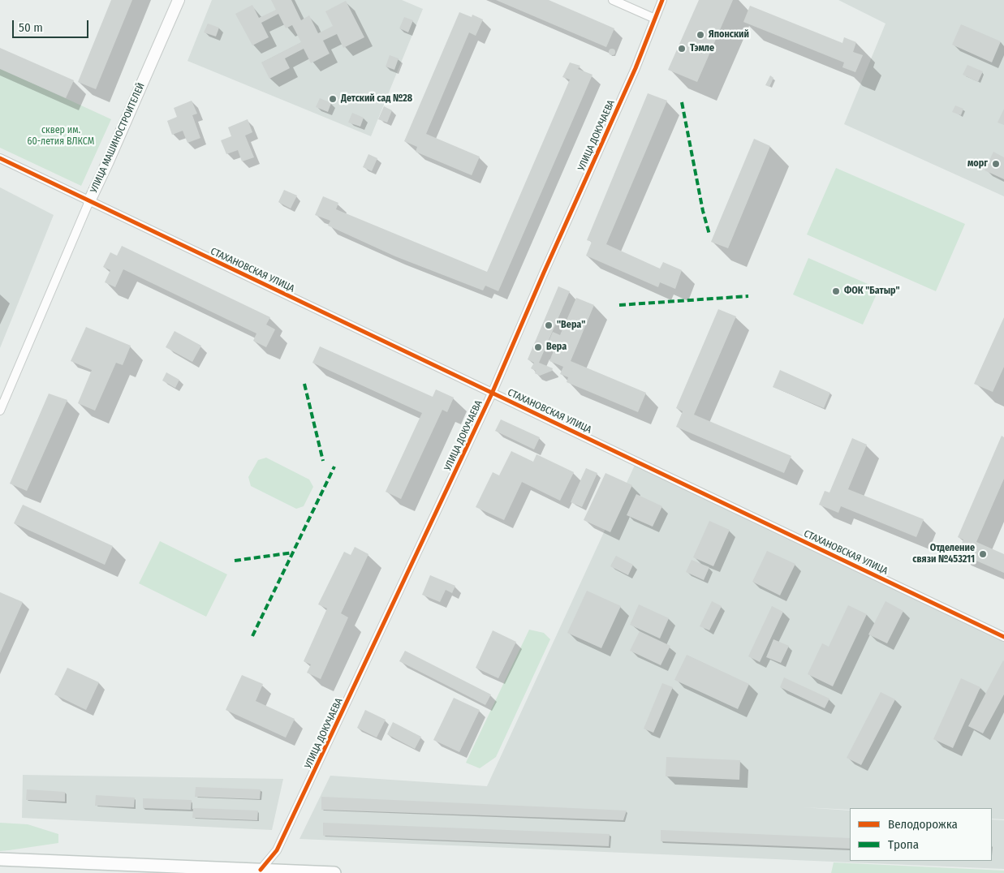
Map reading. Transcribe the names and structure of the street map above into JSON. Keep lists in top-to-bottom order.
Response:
{
  "streets": {
    "street": ["УЛИЦА ДОКУЧАЕВА", "УЛИЦА МАШИНОСТРОИТЕЛЕЙ", "СТАХАНОВСКАЯ УЛИЦА"]
  },
  "crossings": [
    ["УЛИЦА ДОКУЧАЕВА", "СТАХАНОВСКАЯ УЛИЦА"],
    ["УЛИЦА МАШИНОСТРОИТЕЛЕЙ", "СТАХАНОВСКАЯ УЛИЦА"]
  ],
  "parks": ["сквер им. 60-летия ВЛКСМ"],
  "places": [
    "Японский",
    "Тэмле",
    "Детский сад №28",
    "морг",
    "ФОК \"Батыр\"",
    "\"Вера\"",
    "Вера",
    "Отделение связи №453211"
  ],
  "legend": ["Велодорожка", "Тропа"],
  "scale_bar": "50 m"
}
